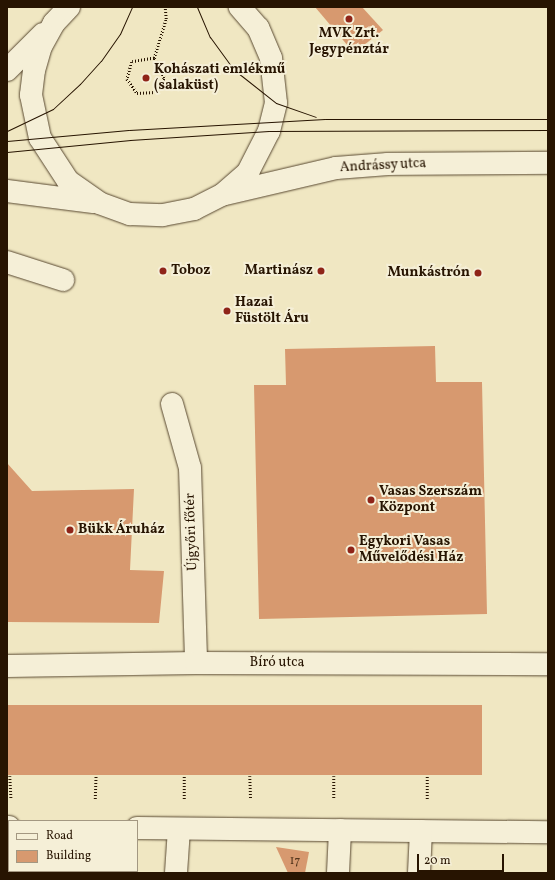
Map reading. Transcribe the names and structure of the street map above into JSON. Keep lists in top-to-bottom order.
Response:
{
  "streets": {
    "street": ["Andrássy utca", "Újgyőri főtér", "Bíró utca"]
  },
  "crossings": [
    ["Újgyőri főtér", "Bíró utca"]
  ],
  "places": [
    "MVK Zrt. Jegypénztár",
    "Kohászati emlékmű (salaküst)",
    "Toboz",
    "Martinász",
    "Munkástrón",
    "Hazai Füstölt Áru",
    "Vasas Szerszám Központ",
    "Bükk Áruház",
    "Egykori Vasas Művelődési Ház"
  ],
  "house_numbers": ["17"],
  "legend": ["Road", "Building"],
  "scale_bar": "20 m"
}
